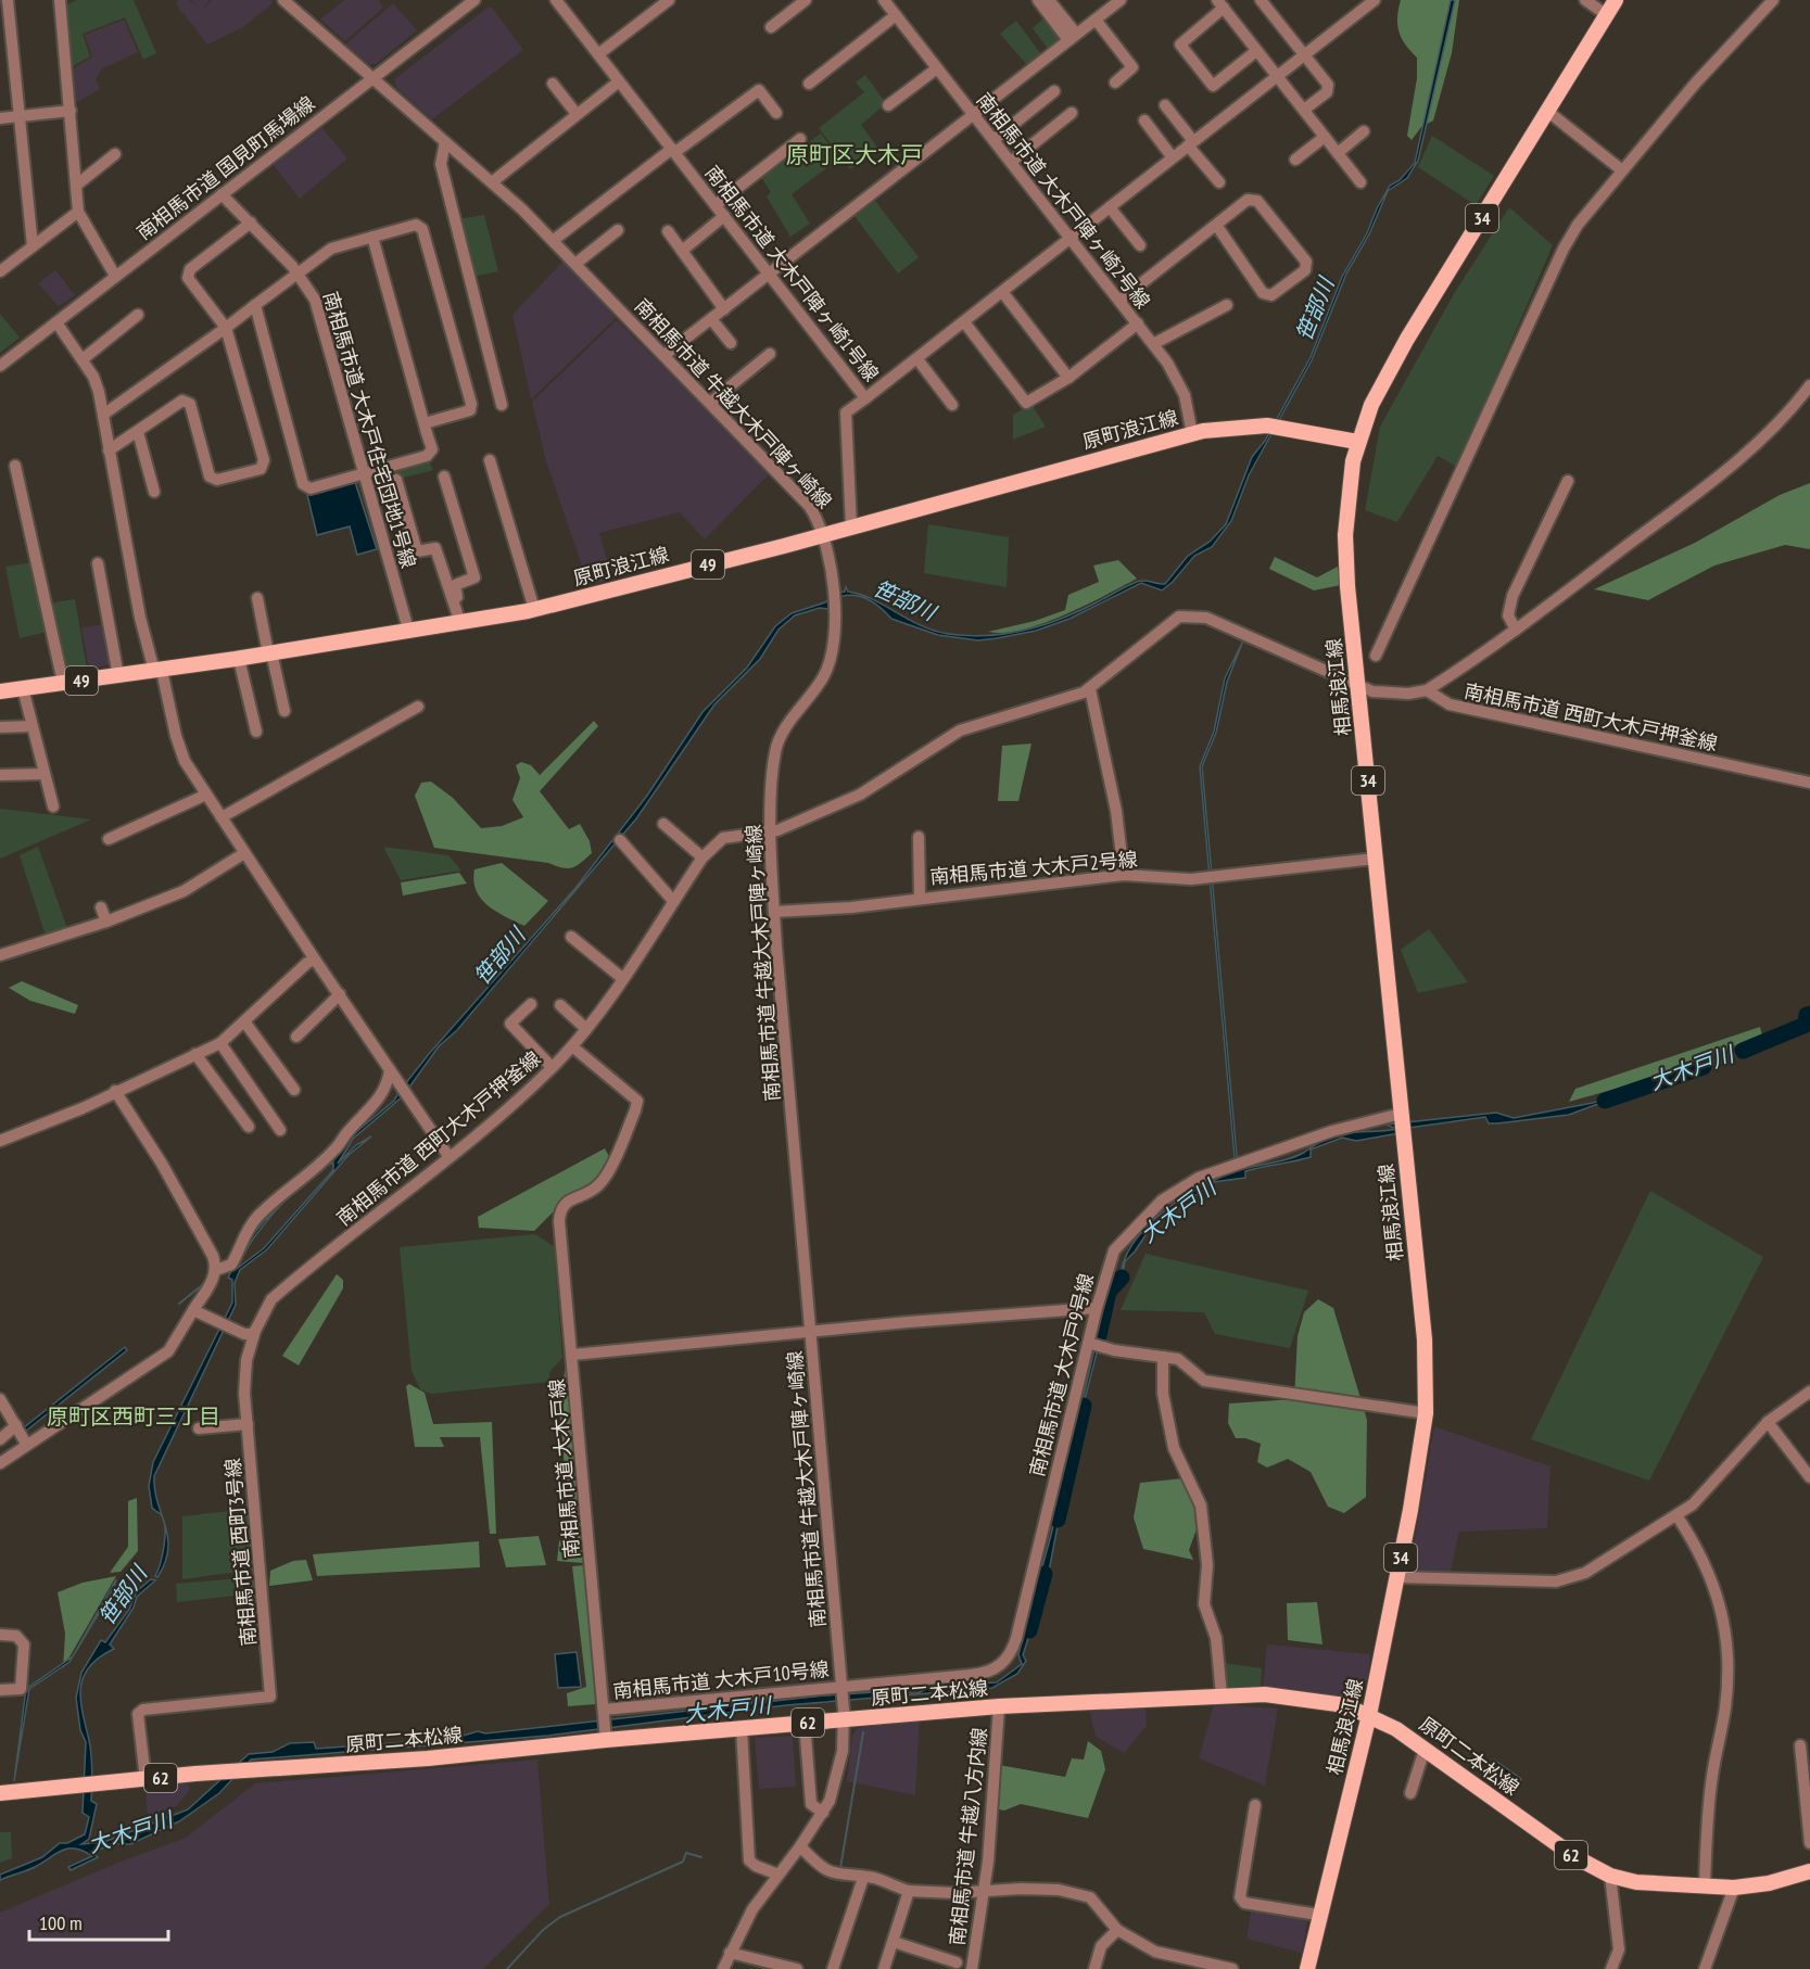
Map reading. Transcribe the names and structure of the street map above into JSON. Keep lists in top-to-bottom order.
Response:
{
  "streets": {
    "main road": [
      "34",
      "原町浪江線",
      "49",
      "相馬浪江線",
      "原町二本松線",
      "62"
    ],
    "street": [
      "南相馬市道 国見町馬場線",
      "南相馬市道 大木戸陣ヶ崎2号線",
      "南相馬市道 大木戸陣ヶ崎1号線",
      "南相馬市道 牛越大木戸陣ヶ崎線",
      "南相馬市道 大木戸住宅団地1号線",
      "南相馬市道 西町大木戸押釜線",
      "南相馬市道 大木戸2号線",
      "南相馬市道 大木戸9号線",
      "南相馬市道 大木戸線",
      "南相馬市道 西町3号線",
      "南相馬市道 大木戸10号線",
      "南相馬市道 牛越八方内線"
    ]
  },
  "crossings": [
    ["南相馬市道 国見町馬場線", "南相馬市道 牛越大木戸陣ヶ崎線"],
    ["南相馬市道 国見町馬場線", "南相馬市道 大木戸住宅団地1号線"],
    ["南相馬市道 大木戸陣ヶ崎2号線", "南相馬市道 大木戸陣ヶ崎1号線"],
    ["南相馬市道 大木戸陣ヶ崎2号線", "原町浪江線"],
    ["34", "原町浪江線"],
    ["34", "相馬浪江線"],
    ["南相馬市道 牛越大木戸陣ヶ崎線", "原町浪江線"],
    ["南相馬市道 牛越大木戸陣ヶ崎線", "南相馬市道 西町大木戸押釜線"],
    ["南相馬市道 牛越大木戸陣ヶ崎線", "南相馬市道 大木戸2号線"],
    ["南相馬市道 牛越大木戸陣ヶ崎線", "南相馬市道 大木戸9号線"],
    ["南相馬市道 牛越大木戸陣ヶ崎線", "南相馬市道 大木戸10号線"],
    ["南相馬市道 牛越大木戸陣ヶ崎線", "原町二本松線"],
    ["南相馬市道 大木戸住宅団地1号線", "原町浪江線"],
    ["原町浪江線", "相馬浪江線"],
    ["相馬浪江線", "南相馬市道 西町大木戸押釜線"],
    ["相馬浪江線", "南相馬市道 大木戸2号線"],
    ["相馬浪江線", "南相馬市道 大木戸9号線"],
    ["相馬浪江線", "原町二本松線"],
    ["南相馬市道 西町大木戸押釜線", "南相馬市道 大木戸線"],
    ["南相馬市道 西町大木戸押釜線", "南相馬市道 西町3号線"],
    ["南相馬市道 大木戸9号線", "南相馬市道 大木戸10号線"],
    ["南相馬市道 大木戸線", "南相馬市道 大木戸10号線"],
    ["南相馬市道 大木戸線", "原町二本松線"],
    ["南相馬市道 西町3号線", "原町二本松線"],
    ["原町二本松線", "南相馬市道 牛越八方内線"]
  ],
  "districts": ["原町区大木戸", "原町区西町三丁目"],
  "water": ["笹部川", "大木戸川"],
  "scale_bar": "100 m"
}
